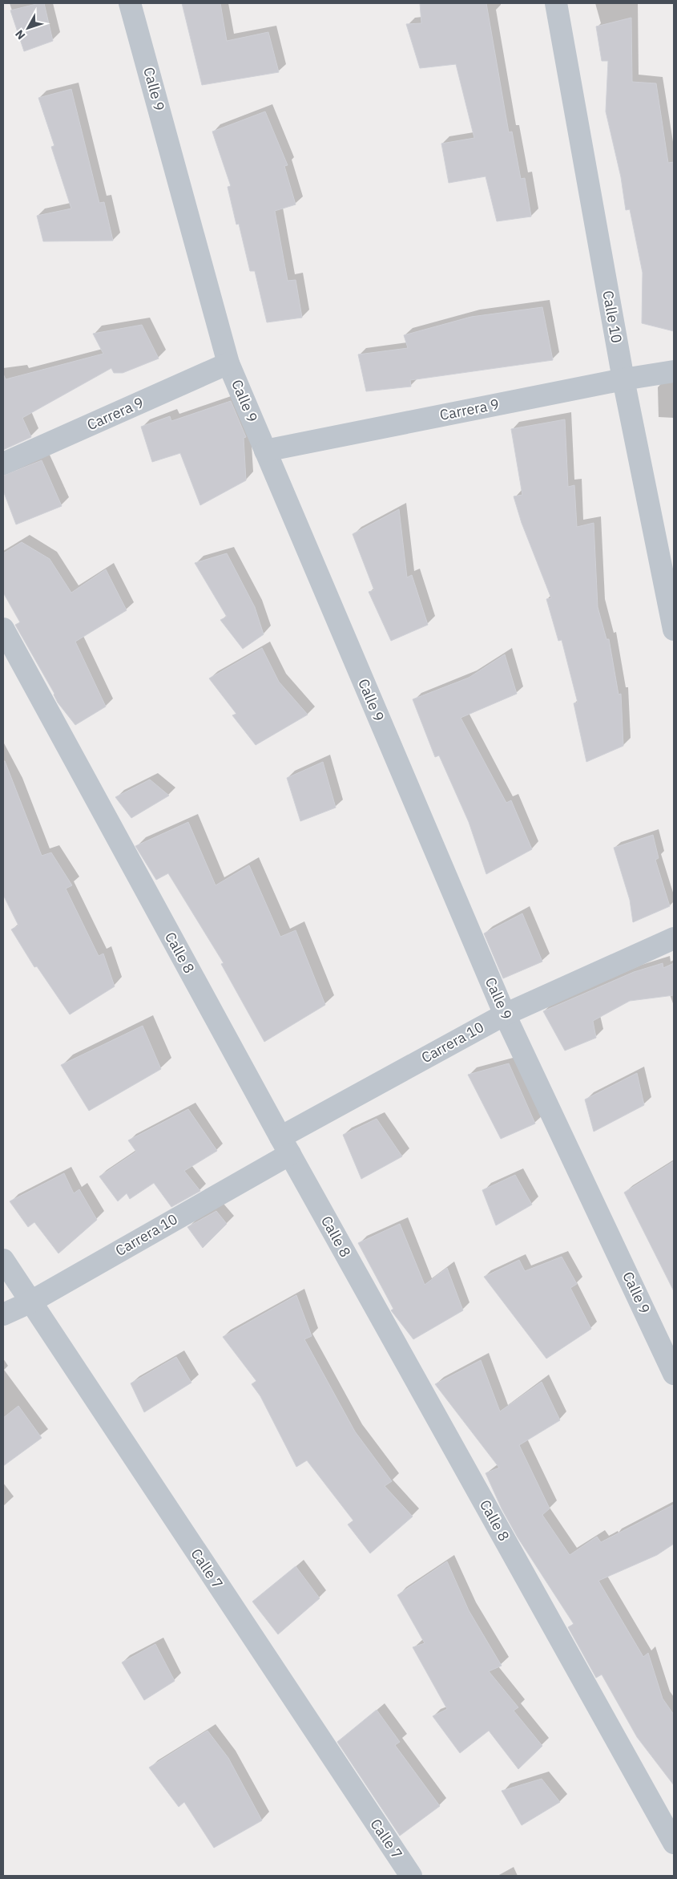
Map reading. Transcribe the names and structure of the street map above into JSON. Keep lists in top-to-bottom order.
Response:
{
  "streets": {
    "street": [
      "Calle 9",
      "Calle 10",
      "Carrera 9",
      "Calle 8",
      "Carrera 10",
      "Calle 7"
    ]
  },
  "crossings": [
    ["Calle 9", "Carrera 9"],
    ["Calle 9", "Carrera 10"],
    ["Calle 10", "Carrera 9"],
    ["Calle 8", "Carrera 10"],
    ["Carrera 10", "Calle 7"]
  ],
  "north": "bottom left"
}
